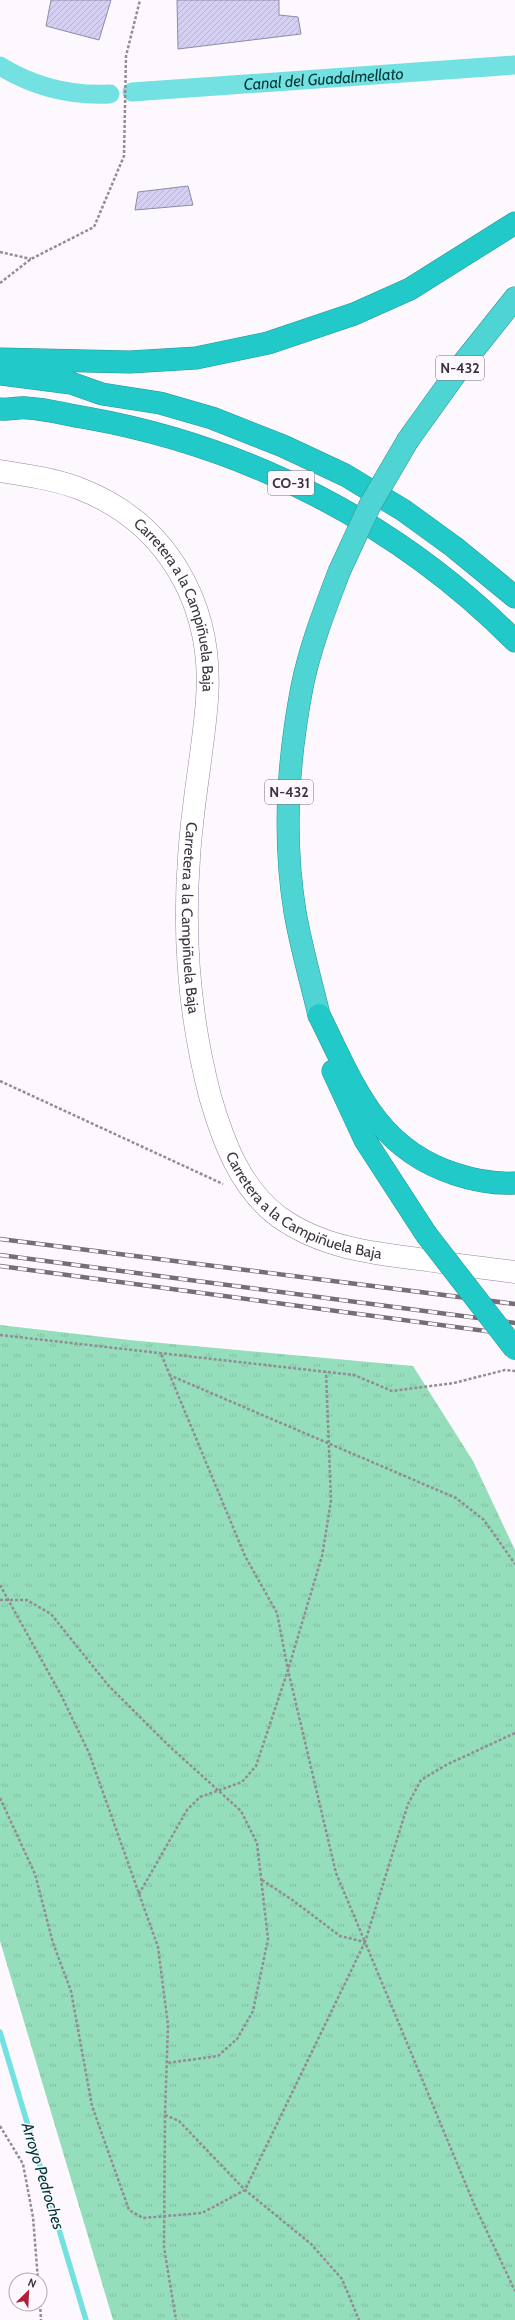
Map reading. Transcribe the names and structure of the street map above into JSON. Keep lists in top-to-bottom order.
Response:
{
  "streets": {
    "highway": ["N-432", "CO-31"],
    "street": ["Carretera a la Campiñuela Baja"]
  },
  "water": ["Canal del Guadalmellato", "Arroyo Pedroches"],
  "north": "top right"
}
